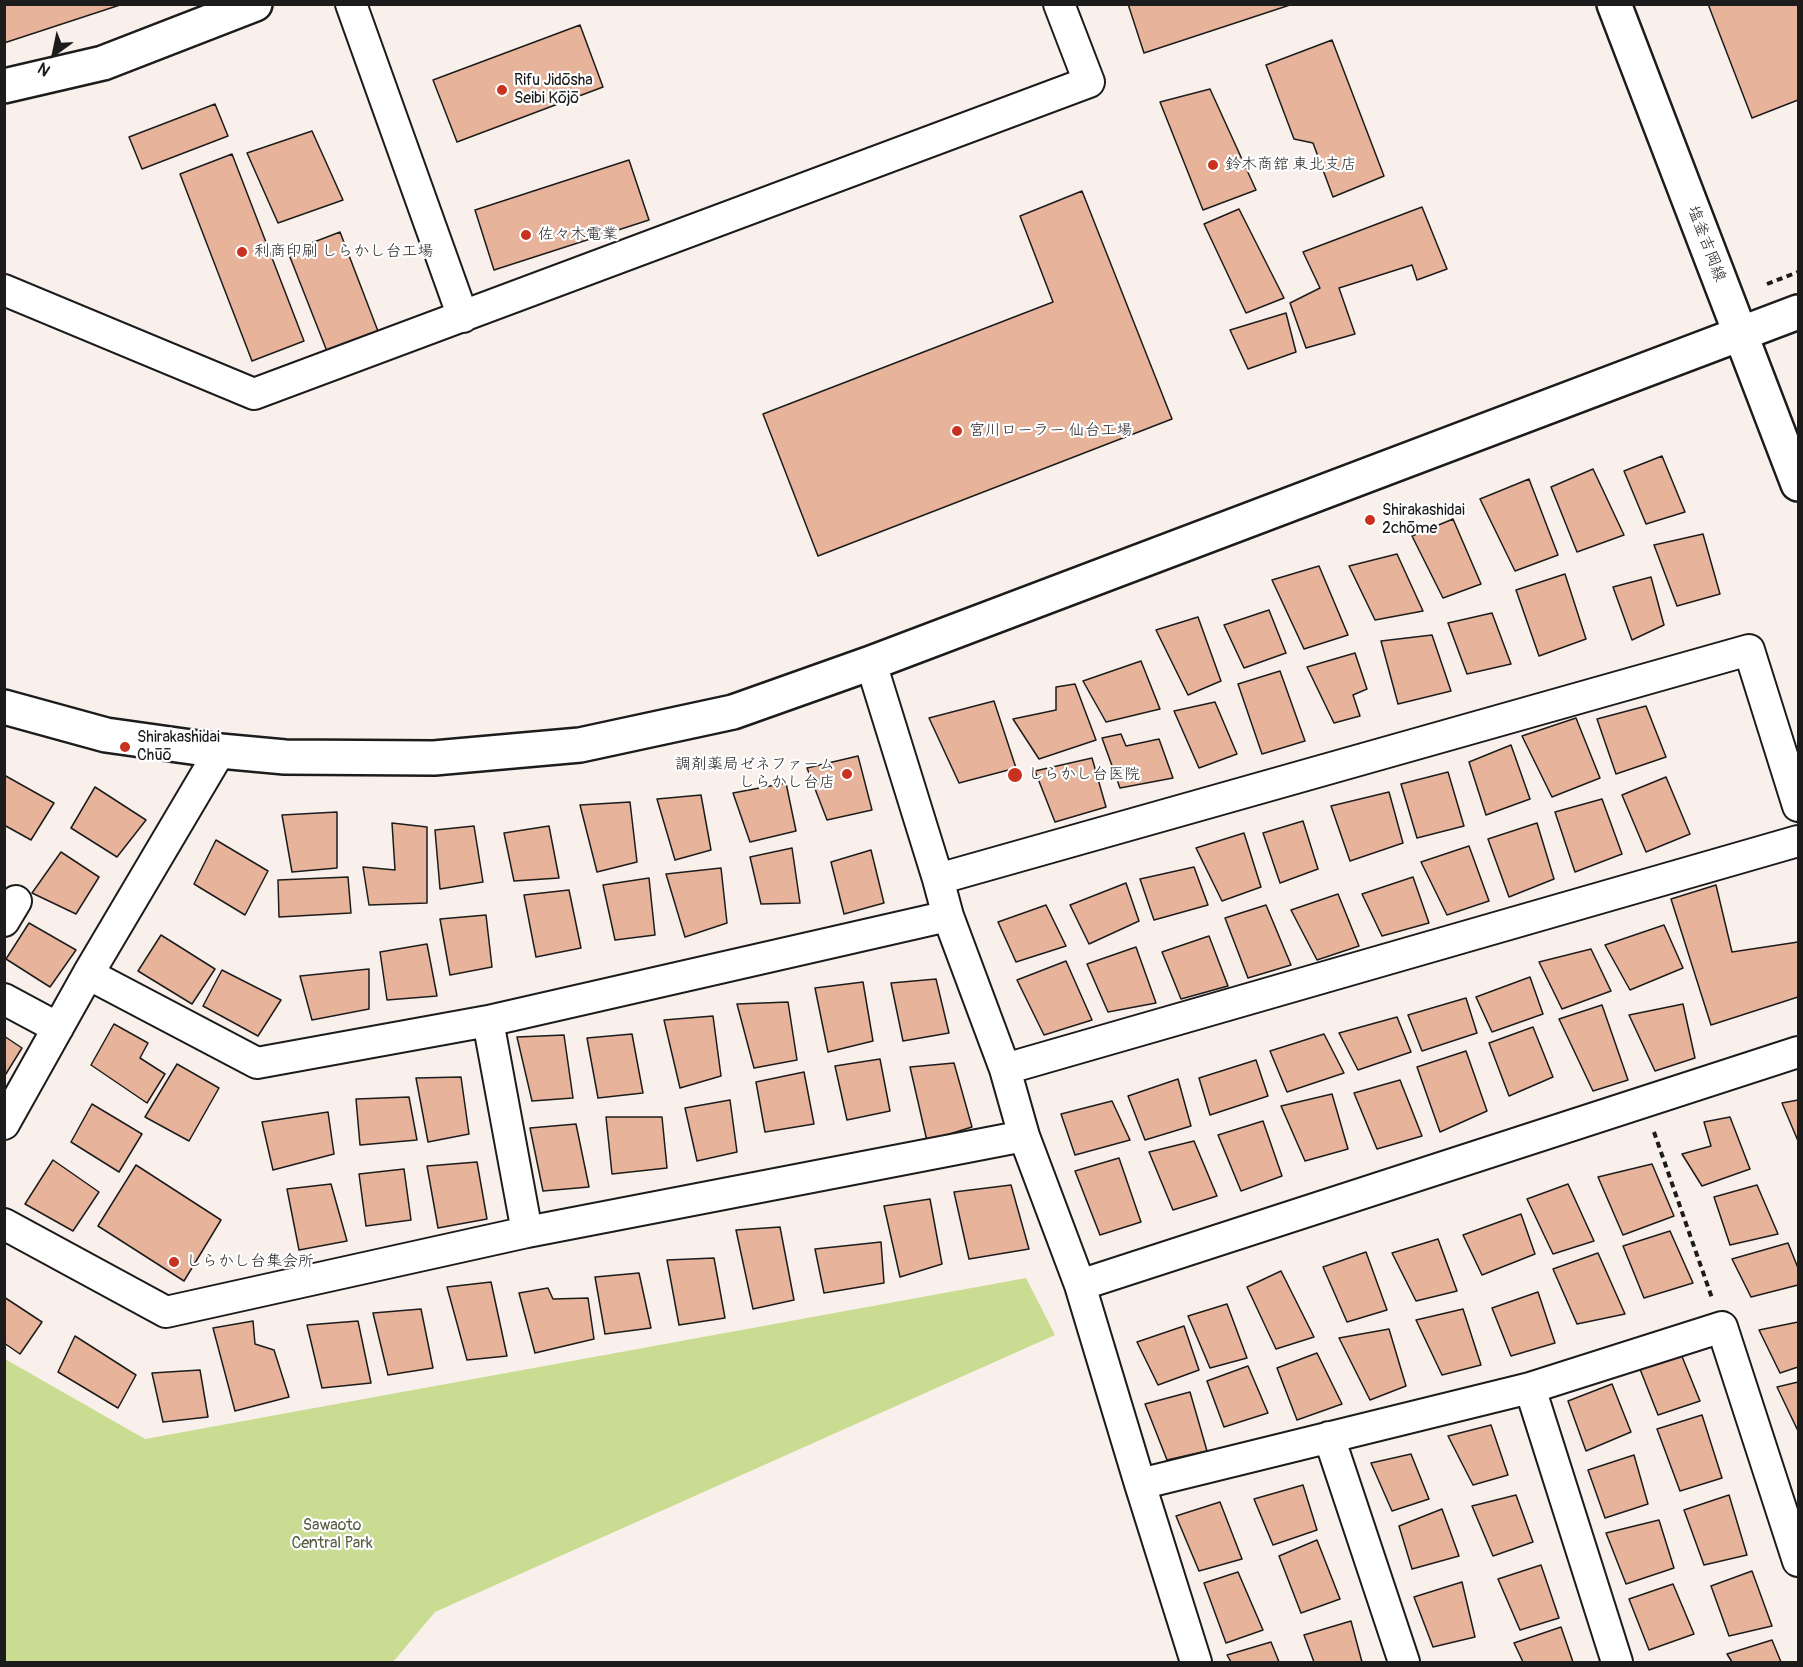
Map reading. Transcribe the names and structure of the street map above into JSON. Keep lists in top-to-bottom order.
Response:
{
  "streets": {
    "street": ["塩釜吉岡線"]
  },
  "parks": ["Sawaoto Central Park"],
  "places": [
    "Rifu Jidōsha Seibi Kōjō",
    "鈴木商舘 東北支店",
    "佐々木電業",
    "利商印刷 しらかし台工場",
    "宮川ローラー 仙台工場",
    "Shirakashidai 2chōme",
    "Shirakashidai Chūō",
    "調剤薬局ゼネファーム しらかし台店",
    "しらかし台医院",
    "しらかし台集会所"
  ],
  "north": "bottom left"
}
